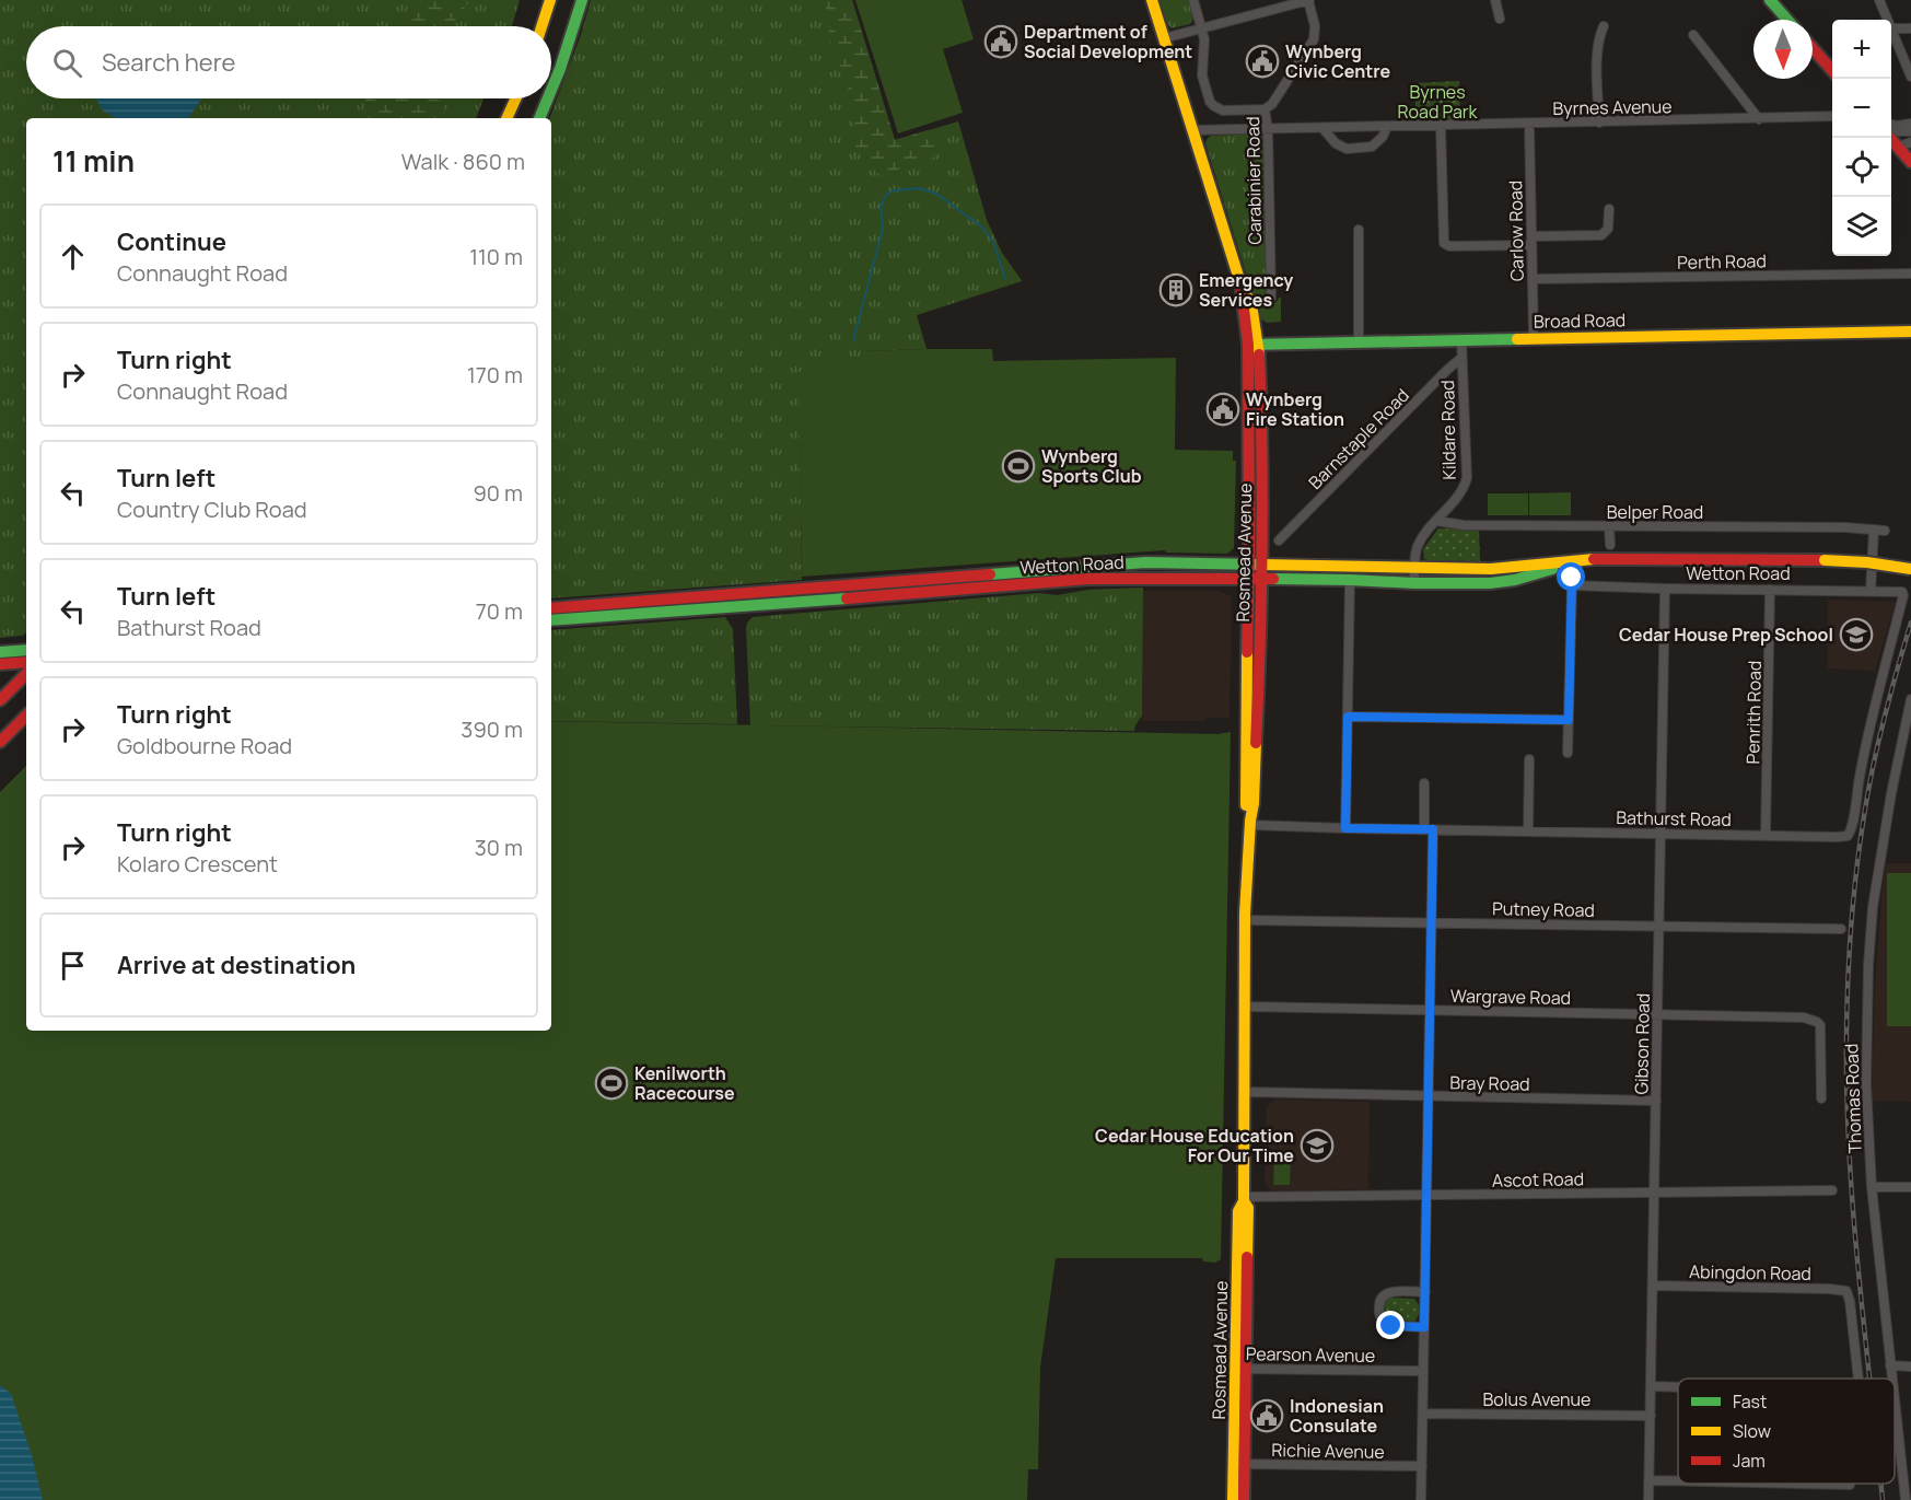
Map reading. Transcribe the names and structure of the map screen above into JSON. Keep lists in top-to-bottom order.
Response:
{
  "streets": {
    "main road": ["Broad Road", "Rosmead Avenue", "Wetton Road"],
    "street": [
      "Byrnes Avenue",
      "Carabinier Road",
      "Carlow Road",
      "Perth Road",
      "Kildare Road",
      "Barnstaple Road",
      "Belper Road",
      "Penrith Road",
      "Bathurst Road",
      "Putney Road",
      "Wargrave Road",
      "Gibson Road",
      "Bray Road",
      "Thomas Road",
      "Ascot Road",
      "Abingdon Road",
      "Pearson Avenue",
      "Bolus Avenue",
      "Richie Avenue"
    ]
  },
  "crossings": [
    ["Byrnes Avenue", "Carabinier Road"],
    ["Byrnes Avenue", "Carlow Road"],
    ["Byrnes Avenue", "Rosmead Avenue"],
    ["Carlow Road", "Perth Road"],
    ["Carlow Road", "Broad Road"],
    ["Broad Road", "Kildare Road"],
    ["Broad Road", "Rosmead Avenue"],
    ["Kildare Road", "Barnstaple Road"],
    ["Kildare Road", "Belper Road"],
    ["Kildare Road", "Wetton Road"],
    ["Rosmead Avenue", "Wetton Road"],
    ["Rosmead Avenue", "Bathurst Road"],
    ["Rosmead Avenue", "Putney Road"],
    ["Rosmead Avenue", "Wargrave Road"],
    ["Rosmead Avenue", "Bray Road"],
    ["Rosmead Avenue", "Ascot Road"],
    ["Rosmead Avenue", "Pearson Avenue"],
    ["Rosmead Avenue", "Richie Avenue"],
    ["Wetton Road", "Penrith Road"],
    ["Wetton Road", "Bathurst Road"],
    ["Wetton Road", "Gibson Road"],
    ["Penrith Road", "Bathurst Road"],
    ["Bathurst Road", "Gibson Road"],
    ["Putney Road", "Gibson Road"],
    ["Wargrave Road", "Gibson Road"],
    ["Gibson Road", "Bray Road"],
    ["Gibson Road", "Ascot Road"],
    ["Gibson Road", "Abingdon Road"],
    ["Gibson Road", "Bolus Avenue"]
  ],
  "parks": ["Byrnes Road Park"],
  "places": {
    "public building": [
      "Department of Social Development",
      "Wynberg Civic Centre",
      "Wynberg Fire Station",
      "Indonesian Consulate"
    ],
    "building": ["Emergency Services"],
    "sports": ["Wynberg Sports Club", "Kenilworth Racecourse"],
    "school or university": ["Cedar House Prep School", "Cedar House Education For Our Time"]
  },
  "legend": ["Fast", "Slow", "Jam"],
  "north": "bottom",
  "page": {
    "map_buttons": ["+", "−"],
    "search": "Search here",
    "heading": ["11 min", "Walk · 860 m"],
    "list": [
      ["Continue", "Connaught Road", "110 m"],
      ["Turn right", "Connaught Road", "170 m"],
      ["Turn left", "Country Club Road", "90 m"],
      ["Turn left", "Bathurst Road", "70 m"],
      ["Turn right", "Goldbourne Road", "390 m"],
      ["Turn right", "Kolaro Crescent", "30 m"],
      "Arrive at destination"
    ]
  }
}
